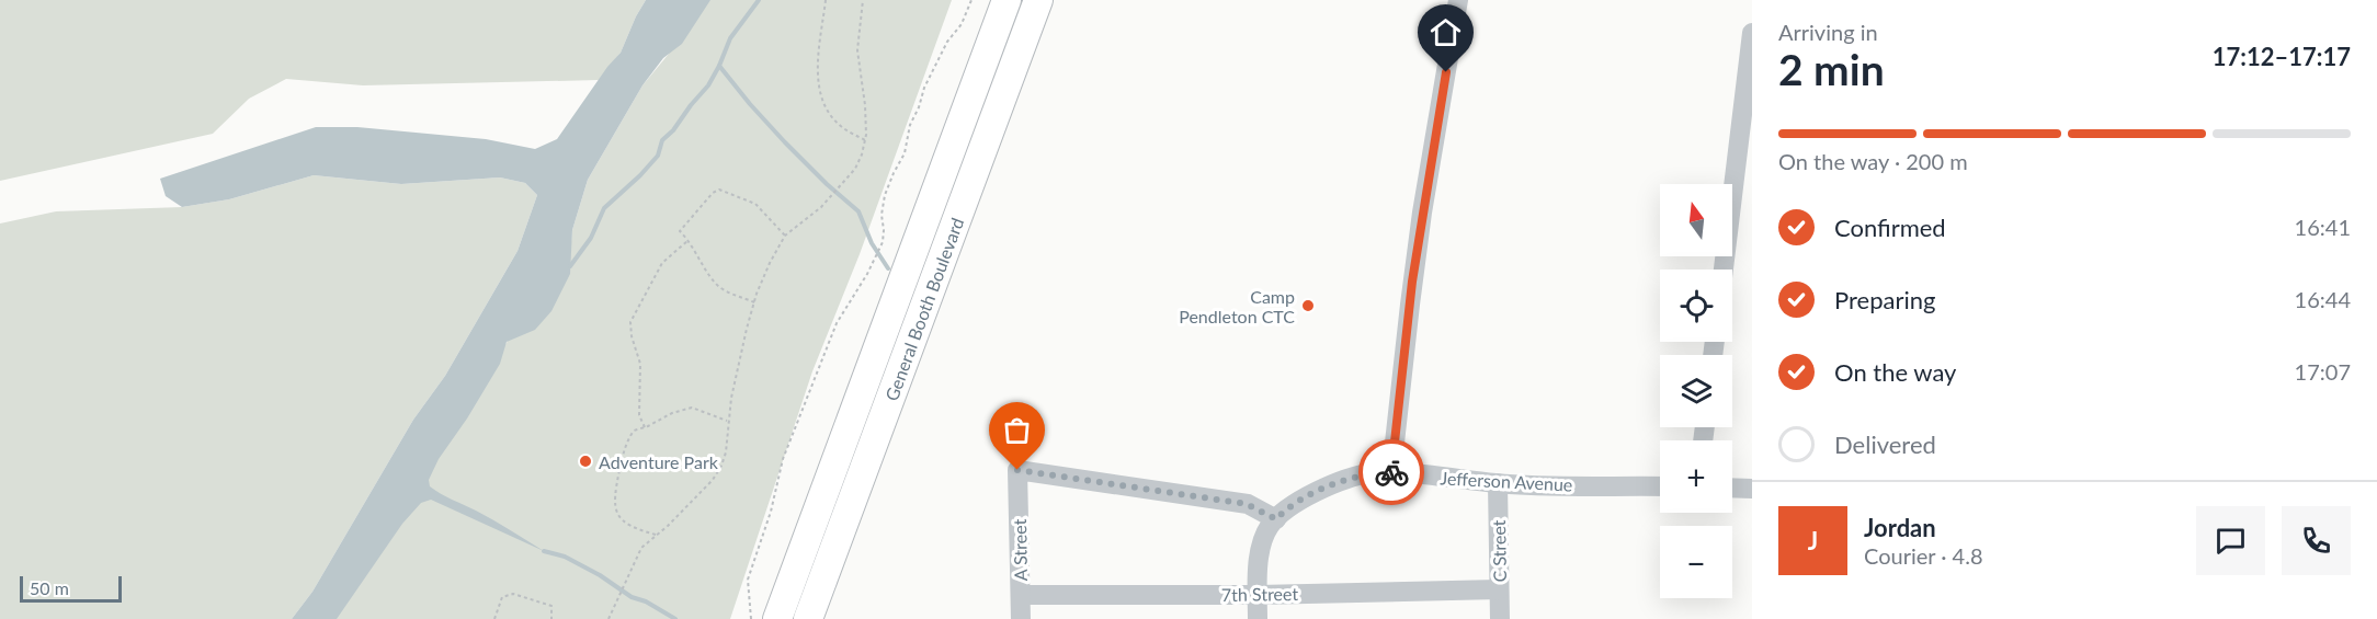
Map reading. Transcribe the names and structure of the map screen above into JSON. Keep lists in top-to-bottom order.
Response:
{
  "streets": {
    "highway": ["General Booth Boulevard"],
    "street": [
      "Jefferson Avenue",
      "A Street",
      "C Street",
      "7th Street"
    ]
  },
  "crossings": [
    ["Jefferson Avenue", "A Street"],
    ["Jefferson Avenue", "C Street"],
    ["Jefferson Avenue", "7th Street"],
    ["A Street", "7th Street"],
    ["C Street", "7th Street"]
  ],
  "places": ["Camp Pendleton CTC", "Adventure Park"],
  "scale_bar": "50 m",
  "north": "top",
  "page": {
    "heading": ["2 min", "Arriving in", "17:12–17:17"],
    "panel": ["Jordan", "Courier · 4.8"],
    "bar": "On the way · 200 m",
    "map_buttons": ["+", "−"],
    "list": [
      ["Confirmed", "16:41"],
      ["Preparing", "16:44"],
      ["On the way", "17:07"],
      "Delivered"
    ],
    "round": "J",
    "scale": "50 m"
  }
}
